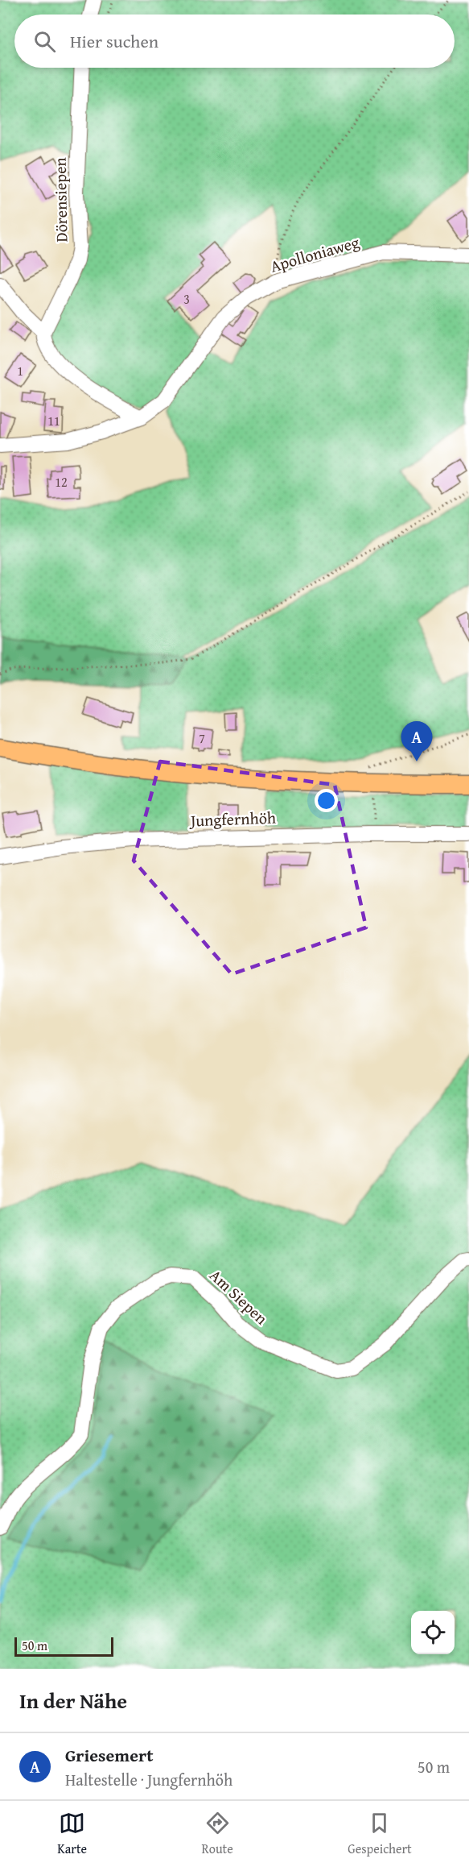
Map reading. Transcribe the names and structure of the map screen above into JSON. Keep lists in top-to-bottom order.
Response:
{
  "streets": {
    "street": [
      "Dörensiepen",
      "Apolloniaweg",
      "Jungfernhöh",
      "Am Siepen"
    ]
  },
  "house_numbers": [
    "3",
    "1",
    "11",
    "12",
    "7"
  ],
  "scale_bar": "50 m",
  "page": {
    "search": "Hier suchen",
    "pins": "A",
    "scale": "50 m",
    "heading": "In der Nähe",
    "list": [
      {
        "mark": "A",
        "name": "Griesemert",
        "note": "Haltestelle · Jungfernhöh",
        "value": "50 m"
      }
    ],
    "nav": ["Karte", "Route", "Gespeichert"]
  }
}
